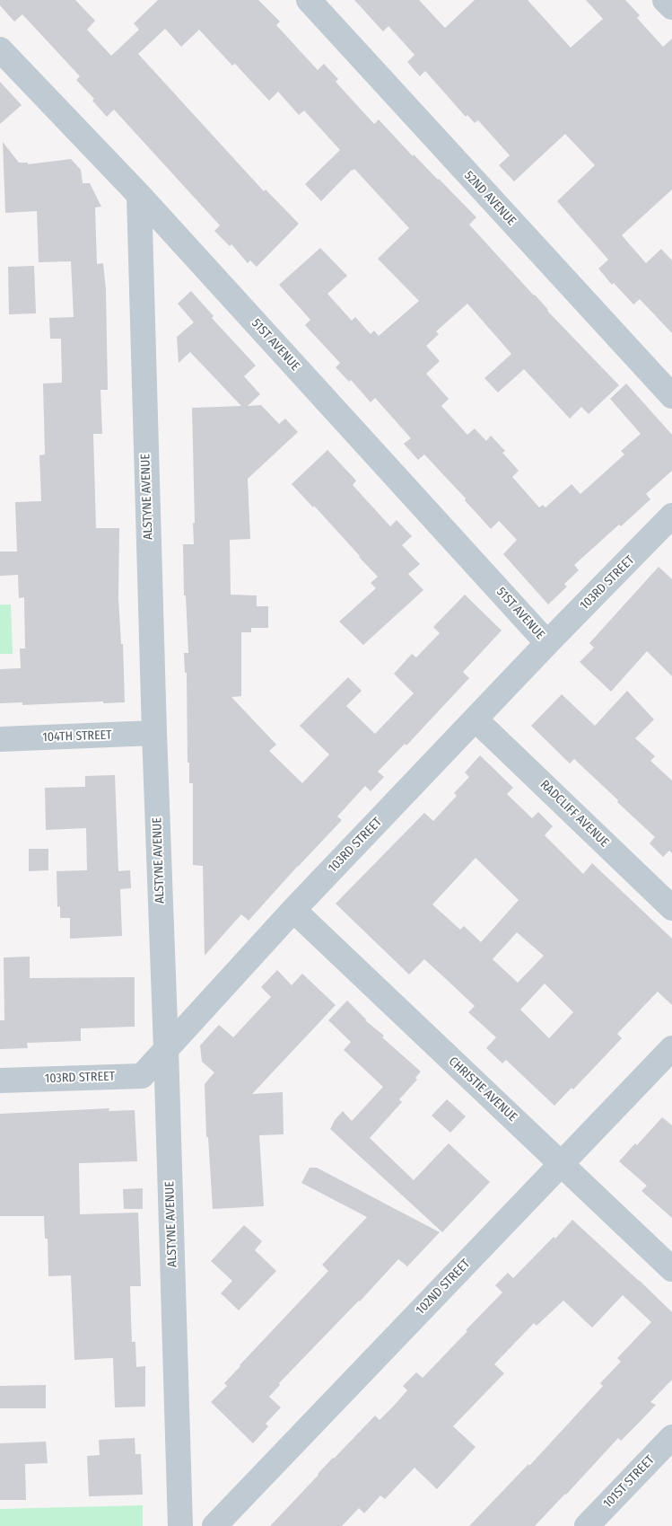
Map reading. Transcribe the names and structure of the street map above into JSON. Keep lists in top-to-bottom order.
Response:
{
  "streets": {
    "street": [
      "52ND AVENUE",
      "51ST AVENUE",
      "ALSTYNE AVENUE",
      "103RD STREET",
      "104TH STREET",
      "RADCLIFF AVENUE",
      "CHRISTIE AVENUE",
      "102ND STREET",
      "101ST STREET"
    ]
  },
  "crossings": [
    ["51ST AVENUE", "ALSTYNE AVENUE"],
    ["51ST AVENUE", "103RD STREET"],
    ["ALSTYNE AVENUE", "103RD STREET"],
    ["ALSTYNE AVENUE", "104TH STREET"],
    ["103RD STREET", "RADCLIFF AVENUE"],
    ["103RD STREET", "CHRISTIE AVENUE"],
    ["CHRISTIE AVENUE", "102ND STREET"]
  ]
}
